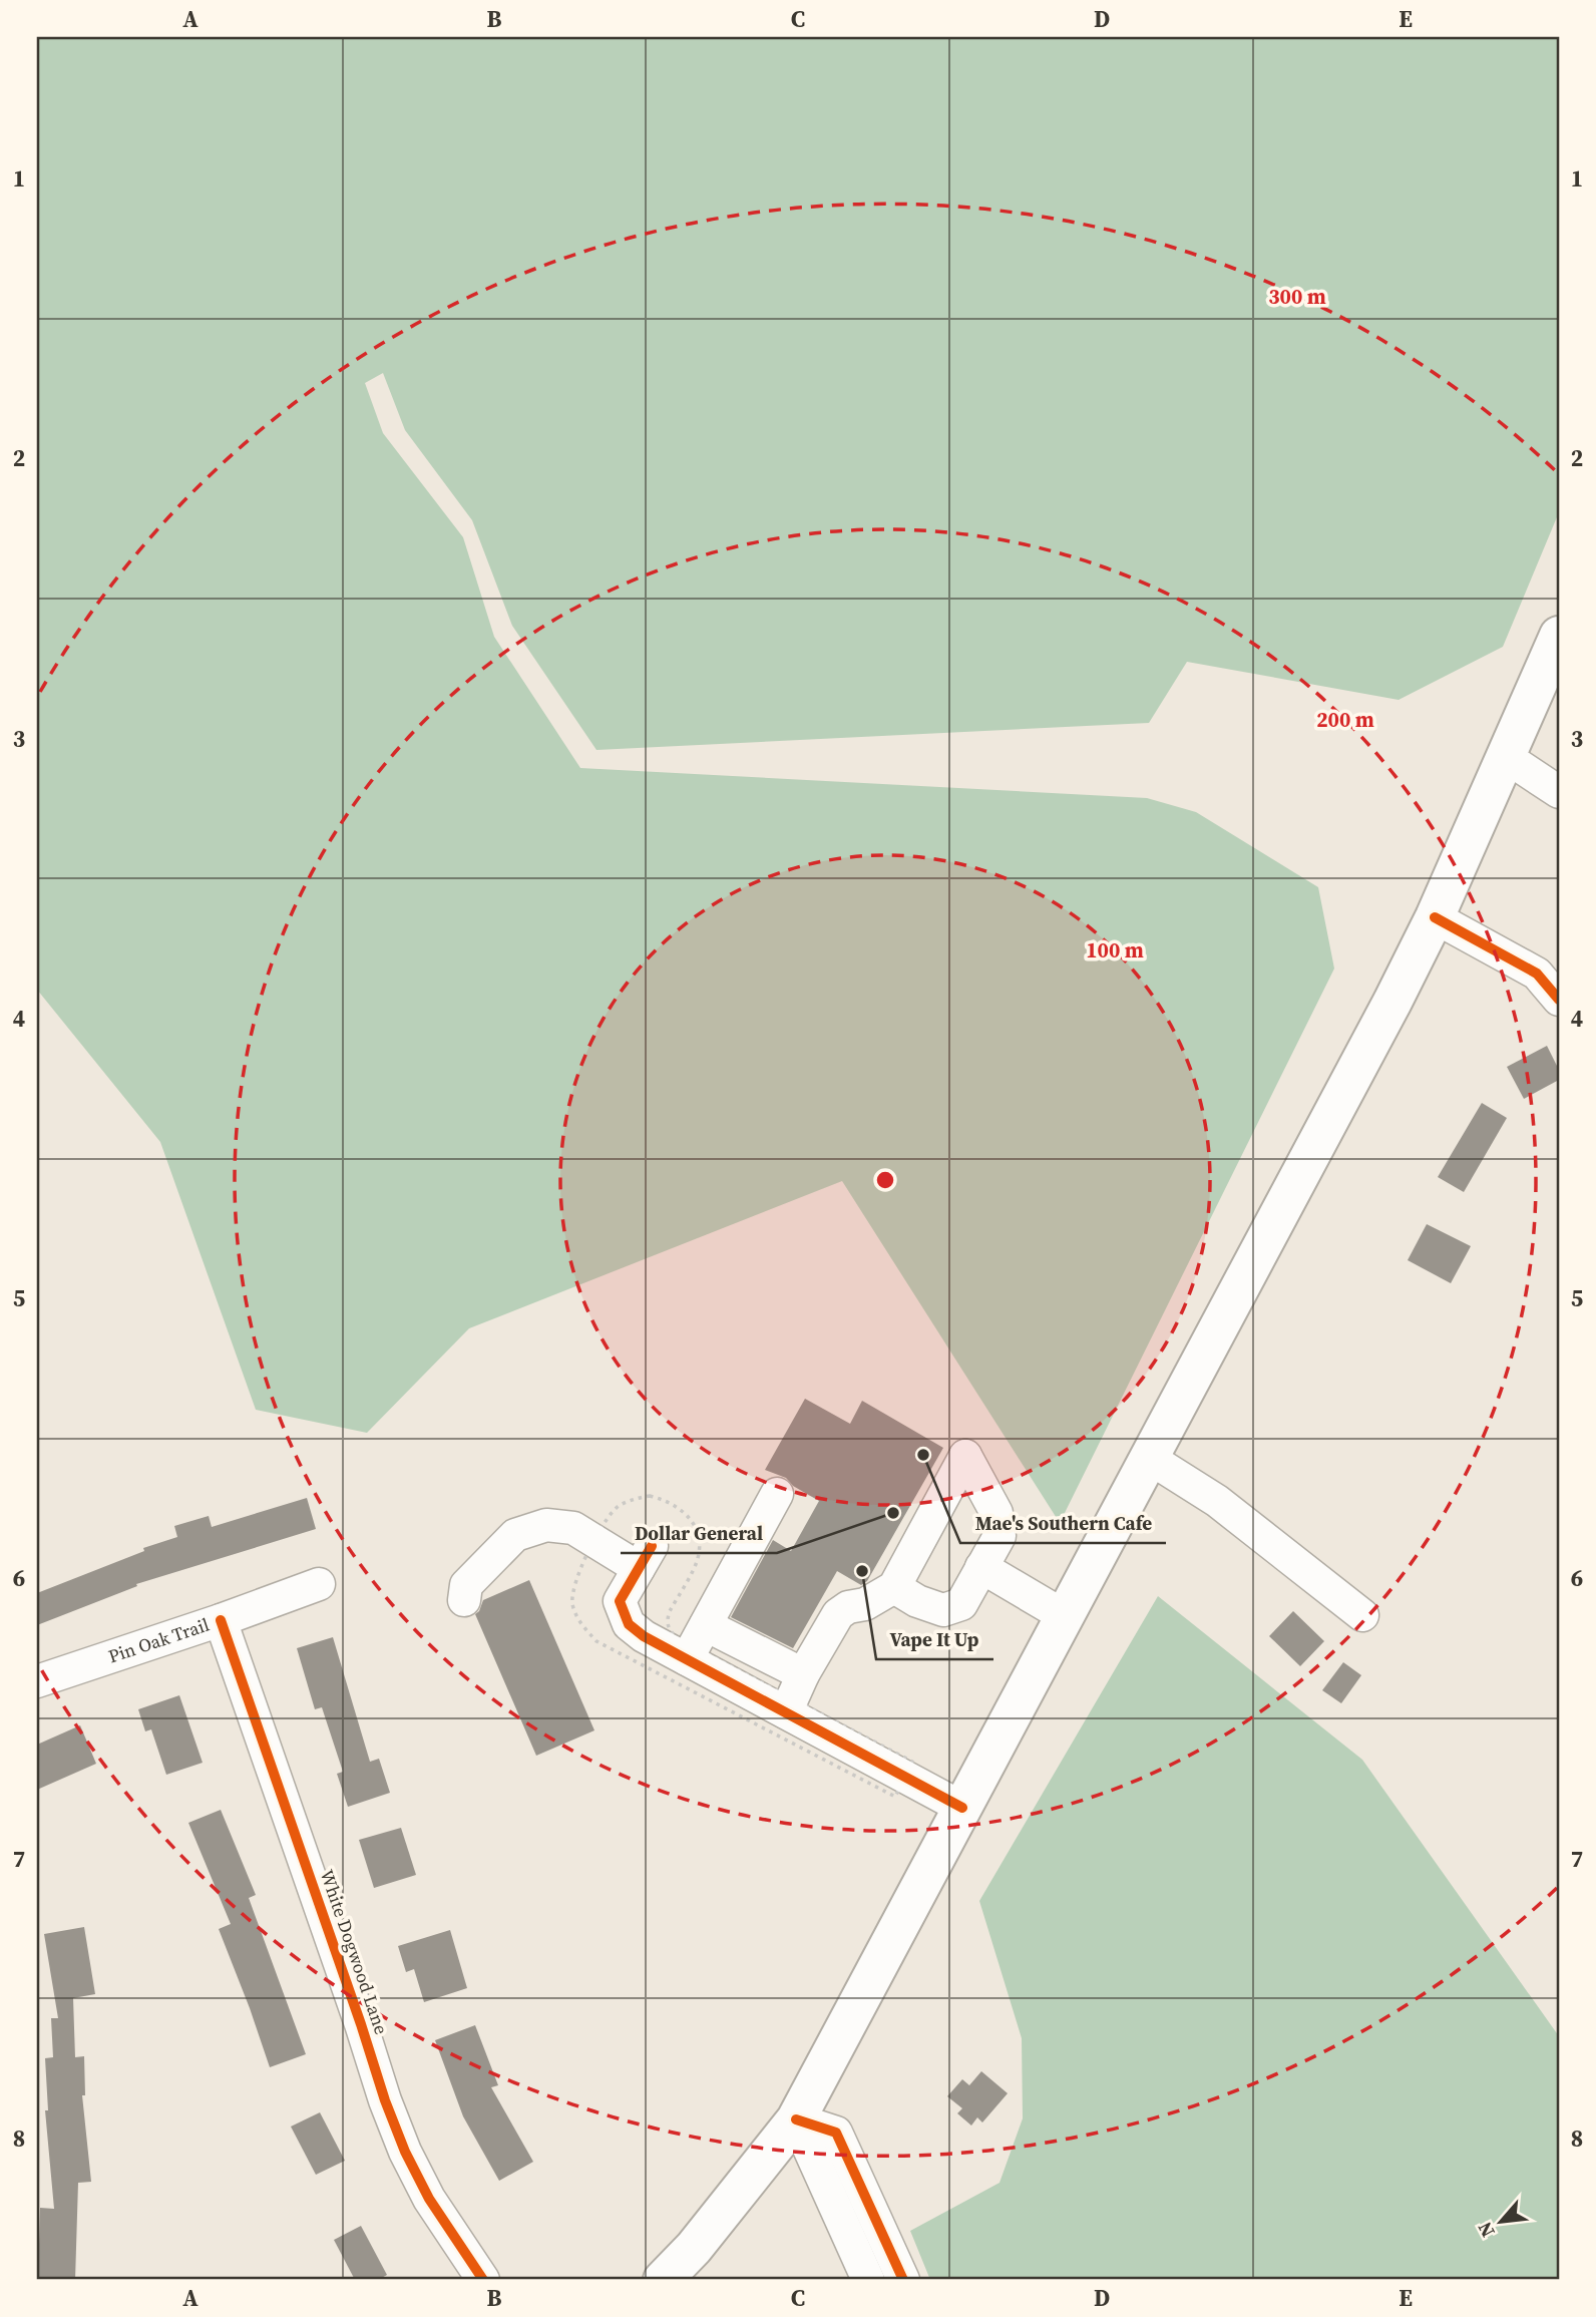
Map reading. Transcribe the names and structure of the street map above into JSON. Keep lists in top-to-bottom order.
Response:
{
  "streets": {
    "street": ["Pin Oak Trail", "White Dogwood Lane"]
  },
  "crossings": [
    ["Pin Oak Trail", "White Dogwood Lane"]
  ],
  "places": ["Mae's Southern Cafe", "Dollar General", "Vape It Up"],
  "north": "bottom left",
  "grid": {
    "columns": [
      "A",
      "B",
      "C",
      "D",
      "E"
    ],
    "rows": [
      "1",
      "2",
      "3",
      "4",
      "5",
      "6",
      "7",
      "8"
    ]
  },
  "rings": ["300 m", "200 m", "100 m"]
}
